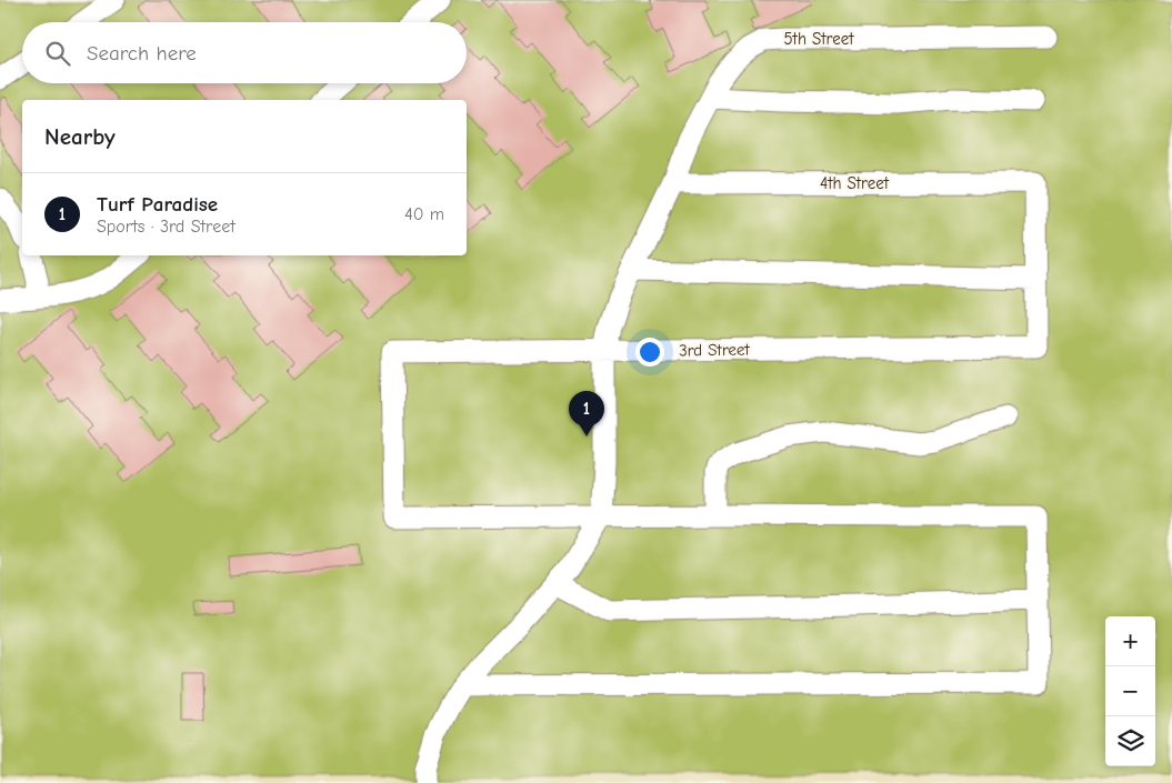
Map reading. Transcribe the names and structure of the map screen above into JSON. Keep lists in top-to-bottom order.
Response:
{
  "streets": {
    "street": ["5th Street", "4th Street", "3rd Street"]
  },
  "crossings": [
    ["5th Street", "4th Street"],
    ["5th Street", "3rd Street"],
    ["4th Street", "3rd Street"]
  ],
  "page": {
    "search": "Search here",
    "heading": "Nearby",
    "list": [
      {
        "mark": "1",
        "name": "Turf Paradise",
        "note": "Sports · 3rd Street",
        "value": "40 m"
      }
    ],
    "pins": "1",
    "map_buttons": ["+", "−"]
  }
}
